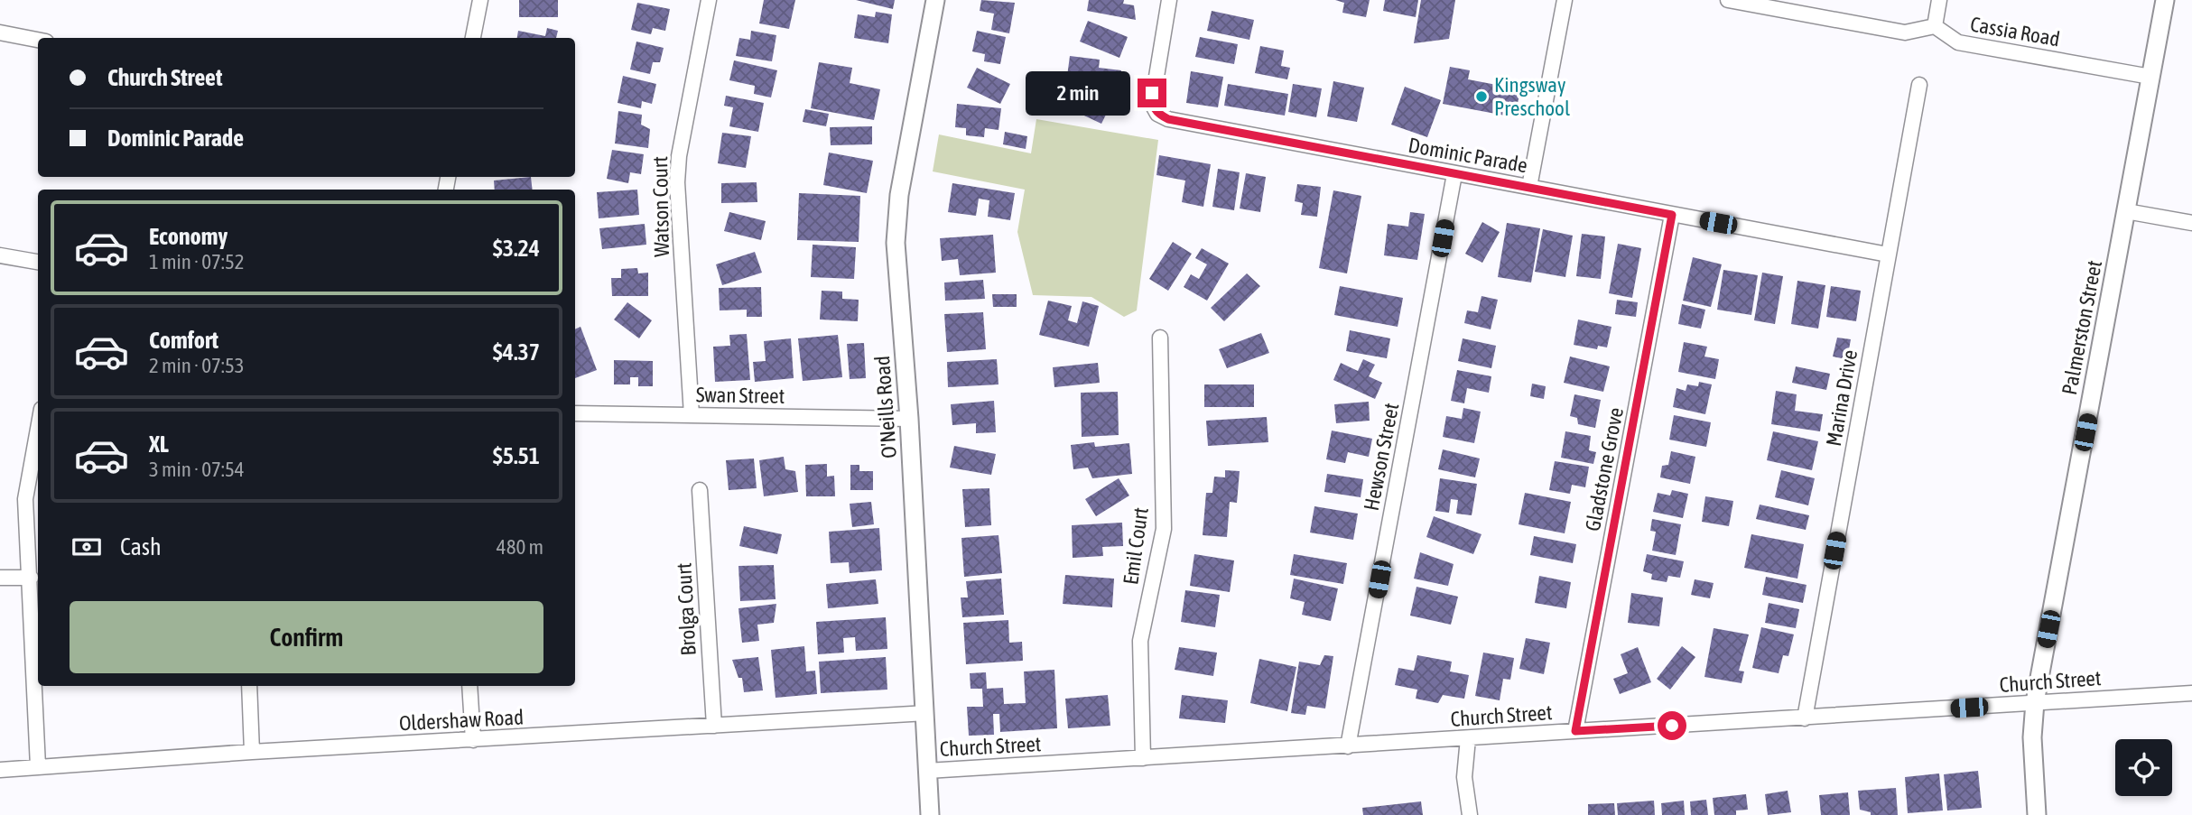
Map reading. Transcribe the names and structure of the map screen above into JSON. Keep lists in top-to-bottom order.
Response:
{
  "streets": {
    "street": [
      "Cassia Road",
      "Dominic Parade",
      "Watson Court",
      "Palmerston Street",
      "Swan Street",
      "Marina Drive",
      "O'Neills Road",
      "Hewson Street",
      "Gladstone Grove",
      "Emil Court",
      "Brolga Court",
      "Church Street",
      "Oldershaw Road"
    ]
  },
  "crossings": [
    ["Cassia Road", "Palmerston Street"],
    ["Dominic Parade", "Marina Drive"],
    ["Dominic Parade", "Hewson Street"],
    ["Dominic Parade", "Gladstone Grove"],
    ["Watson Court", "Swan Street"],
    ["Palmerston Street", "Church Street"],
    ["Swan Street", "O'Neills Road"],
    ["Marina Drive", "Church Street"],
    ["O'Neills Road", "Church Street"],
    ["O'Neills Road", "Oldershaw Road"],
    ["Hewson Street", "Church Street"],
    ["Gladstone Grove", "Church Street"],
    ["Emil Court", "Church Street"],
    ["Brolga Court", "Oldershaw Road"]
  ],
  "places": ["Kingsway Preschool"],
  "page": {
    "banner": ["Church Street", "Dominic Parade"],
    "bubble": "2 min",
    "list": [
      {
        "name": "Economy",
        "note": "1 min · 07:52",
        "value": "$3.24"
      },
      {
        "name": "Comfort",
        "note": "2 min · 07:53",
        "value": "$4.37"
      },
      {
        "name": "XL",
        "note": "3 min · 07:54",
        "value": "$5.51"
      }
    ],
    "pay": ["Cash", "480 m"],
    "buttons": "Confirm"
  }
}
